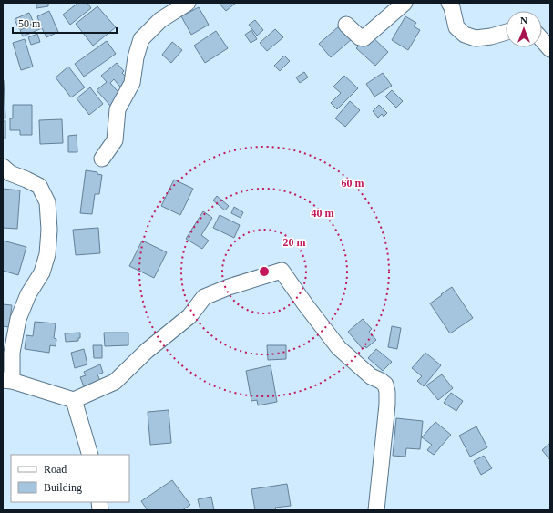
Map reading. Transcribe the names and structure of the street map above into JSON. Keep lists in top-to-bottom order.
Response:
{
  "legend": ["Road", "Building"],
  "scale_bar": "50 m",
  "north": "top",
  "rings": ["60 m", "40 m", "20 m"]
}
